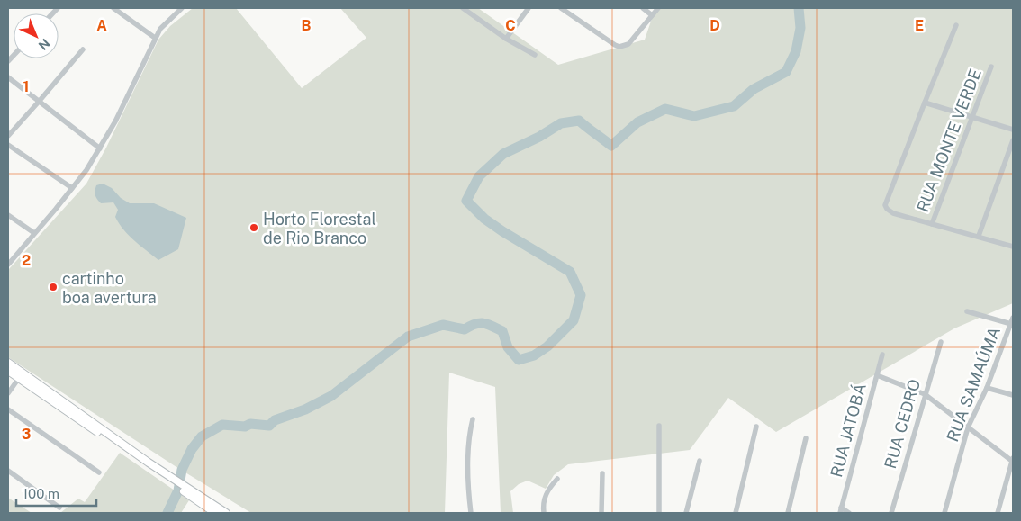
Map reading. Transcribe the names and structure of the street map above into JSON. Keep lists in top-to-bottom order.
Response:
{
  "streets": {
    "street": [
      "RUA MONTE VERDE",
      "RUA SAMAÚMA",
      "RUA CEDRO",
      "RUA JATOBÁ"
    ]
  },
  "places": ["Horto Florestal de Rio Branco", "cartinho boa avertura"],
  "scale_bar": "100 m",
  "north": "bottom right",
  "grid": {
    "columns": [
      "A",
      "B",
      "C",
      "D",
      "E"
    ],
    "rows": ["1", "2", "3"]
  }
}
